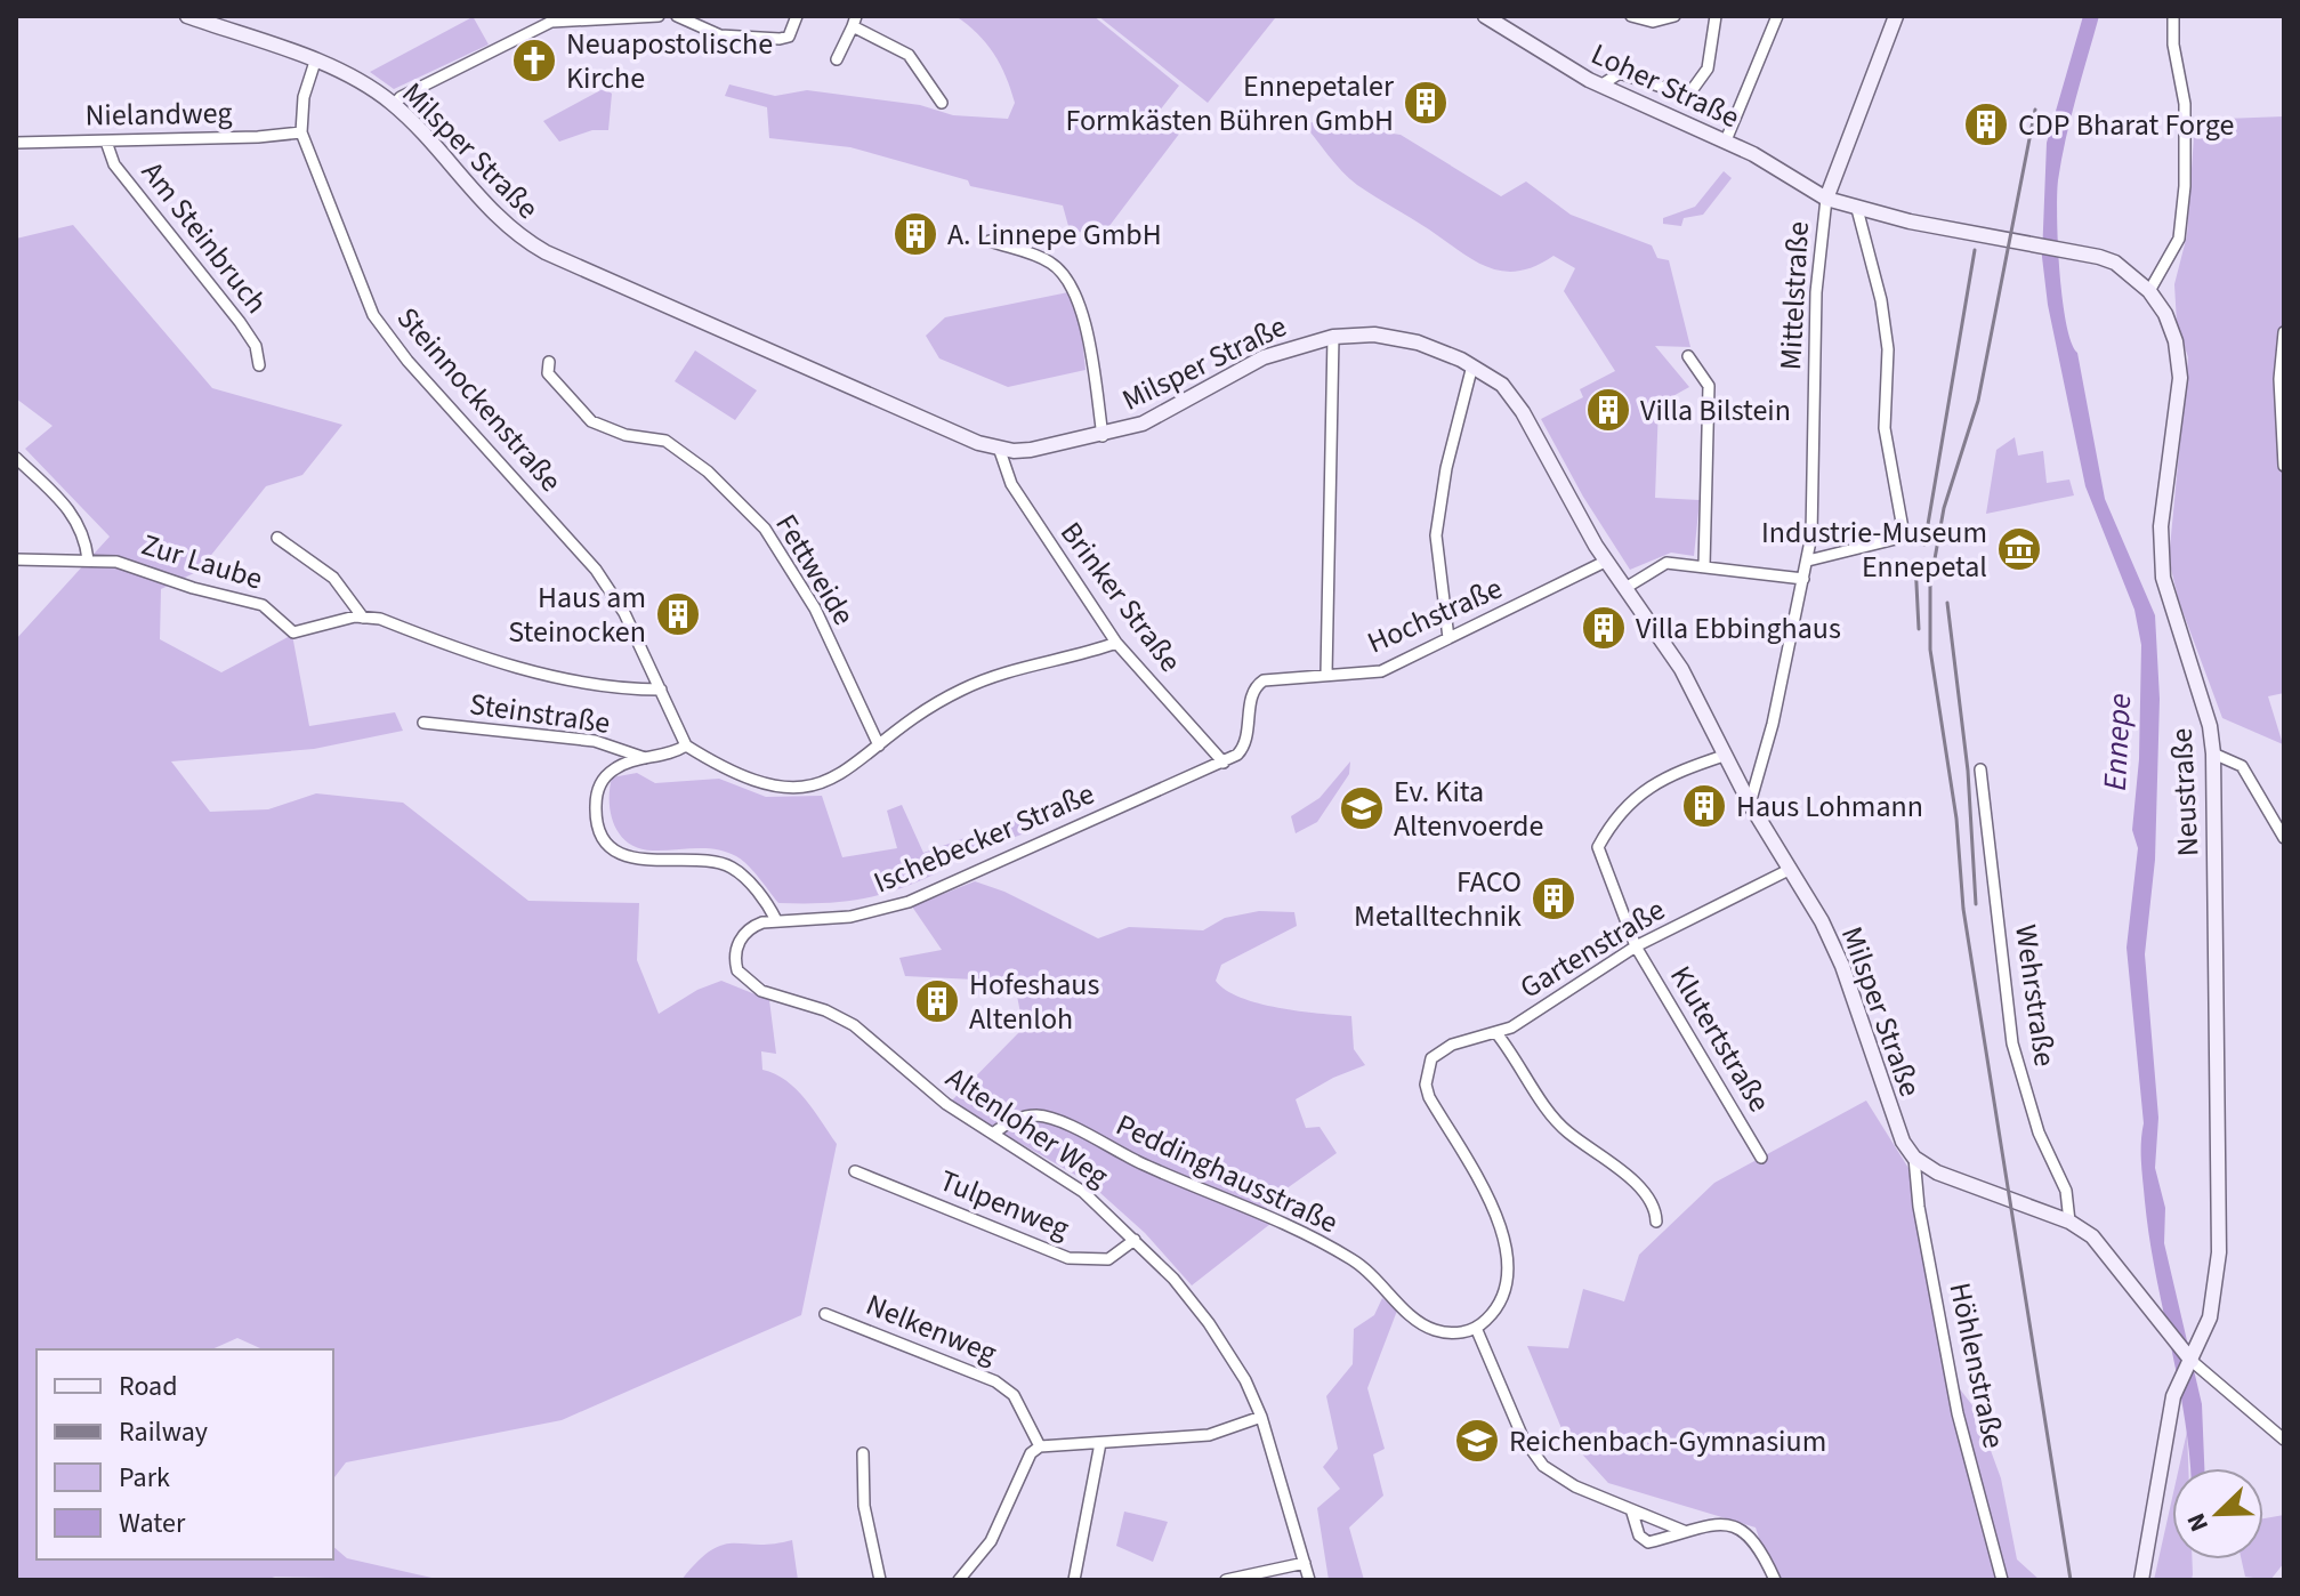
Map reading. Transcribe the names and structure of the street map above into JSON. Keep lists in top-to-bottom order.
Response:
{
  "streets": {
    "street": [
      "Loher Straße",
      "Nielandweg",
      "Milsper Straße",
      "Am Steinbruch",
      "Mittelstraße",
      "Steinnockenstraße",
      "Zur Laube",
      "Fettweide",
      "Brinker Straße",
      "Hochstraße",
      "Steinstraße",
      "Neustraße",
      "Ischebecker Straße",
      "Gartenstraße",
      "Wehrstraße",
      "Klutertstraße",
      "Altenloher Weg",
      "Peddinghausstraße",
      "Tulpenweg",
      "Nelkenweg",
      "Höhlenstraße"
    ]
  },
  "crossings": [
    ["Loher Straße", "Mittelstraße"],
    ["Loher Straße", "Neustraße"],
    ["Nielandweg", "Am Steinbruch"],
    ["Nielandweg", "Steinnockenstraße"],
    ["Milsper Straße", "Mittelstraße"],
    ["Milsper Straße", "Steinnockenstraße"],
    ["Milsper Straße", "Brinker Straße"],
    ["Milsper Straße", "Hochstraße"],
    ["Milsper Straße", "Gartenstraße"],
    ["Milsper Straße", "Klutertstraße"],
    ["Milsper Straße", "Höhlenstraße"],
    ["Mittelstraße", "Neustraße"],
    ["Steinnockenstraße", "Zur Laube"],
    ["Brinker Straße", "Hochstraße"],
    ["Brinker Straße", "Ischebecker Straße"],
    ["Hochstraße", "Ischebecker Straße"],
    ["Ischebecker Straße", "Altenloher Weg"],
    ["Gartenstraße", "Klutertstraße"],
    ["Gartenstraße", "Peddinghausstraße"],
    ["Altenloher Weg", "Peddinghausstraße"],
    ["Altenloher Weg", "Tulpenweg"]
  ],
  "water": ["Ennepe"],
  "places": {
    "church": ["Neuapostolische Kirche"],
    "building": [
      "Ennepetaler Formkästen Bühren GmbH",
      "CDP Bharat Forge",
      "A. Linnepe GmbH",
      "Villa Bilstein",
      "Haus am Steinocken",
      "Villa Ebbinghaus",
      "Haus Lohmann",
      "FACO Metalltechnik",
      "Hofeshaus Altenloh"
    ],
    "museum": ["Industrie-Museum Ennepetal"],
    "school or university": ["Ev. Kita Altenvoerde", "Reichenbach-Gymnasium"]
  },
  "legend": [
    "Road",
    "Railway",
    "Park",
    "Water"
  ],
  "north": "bottom left"
}
